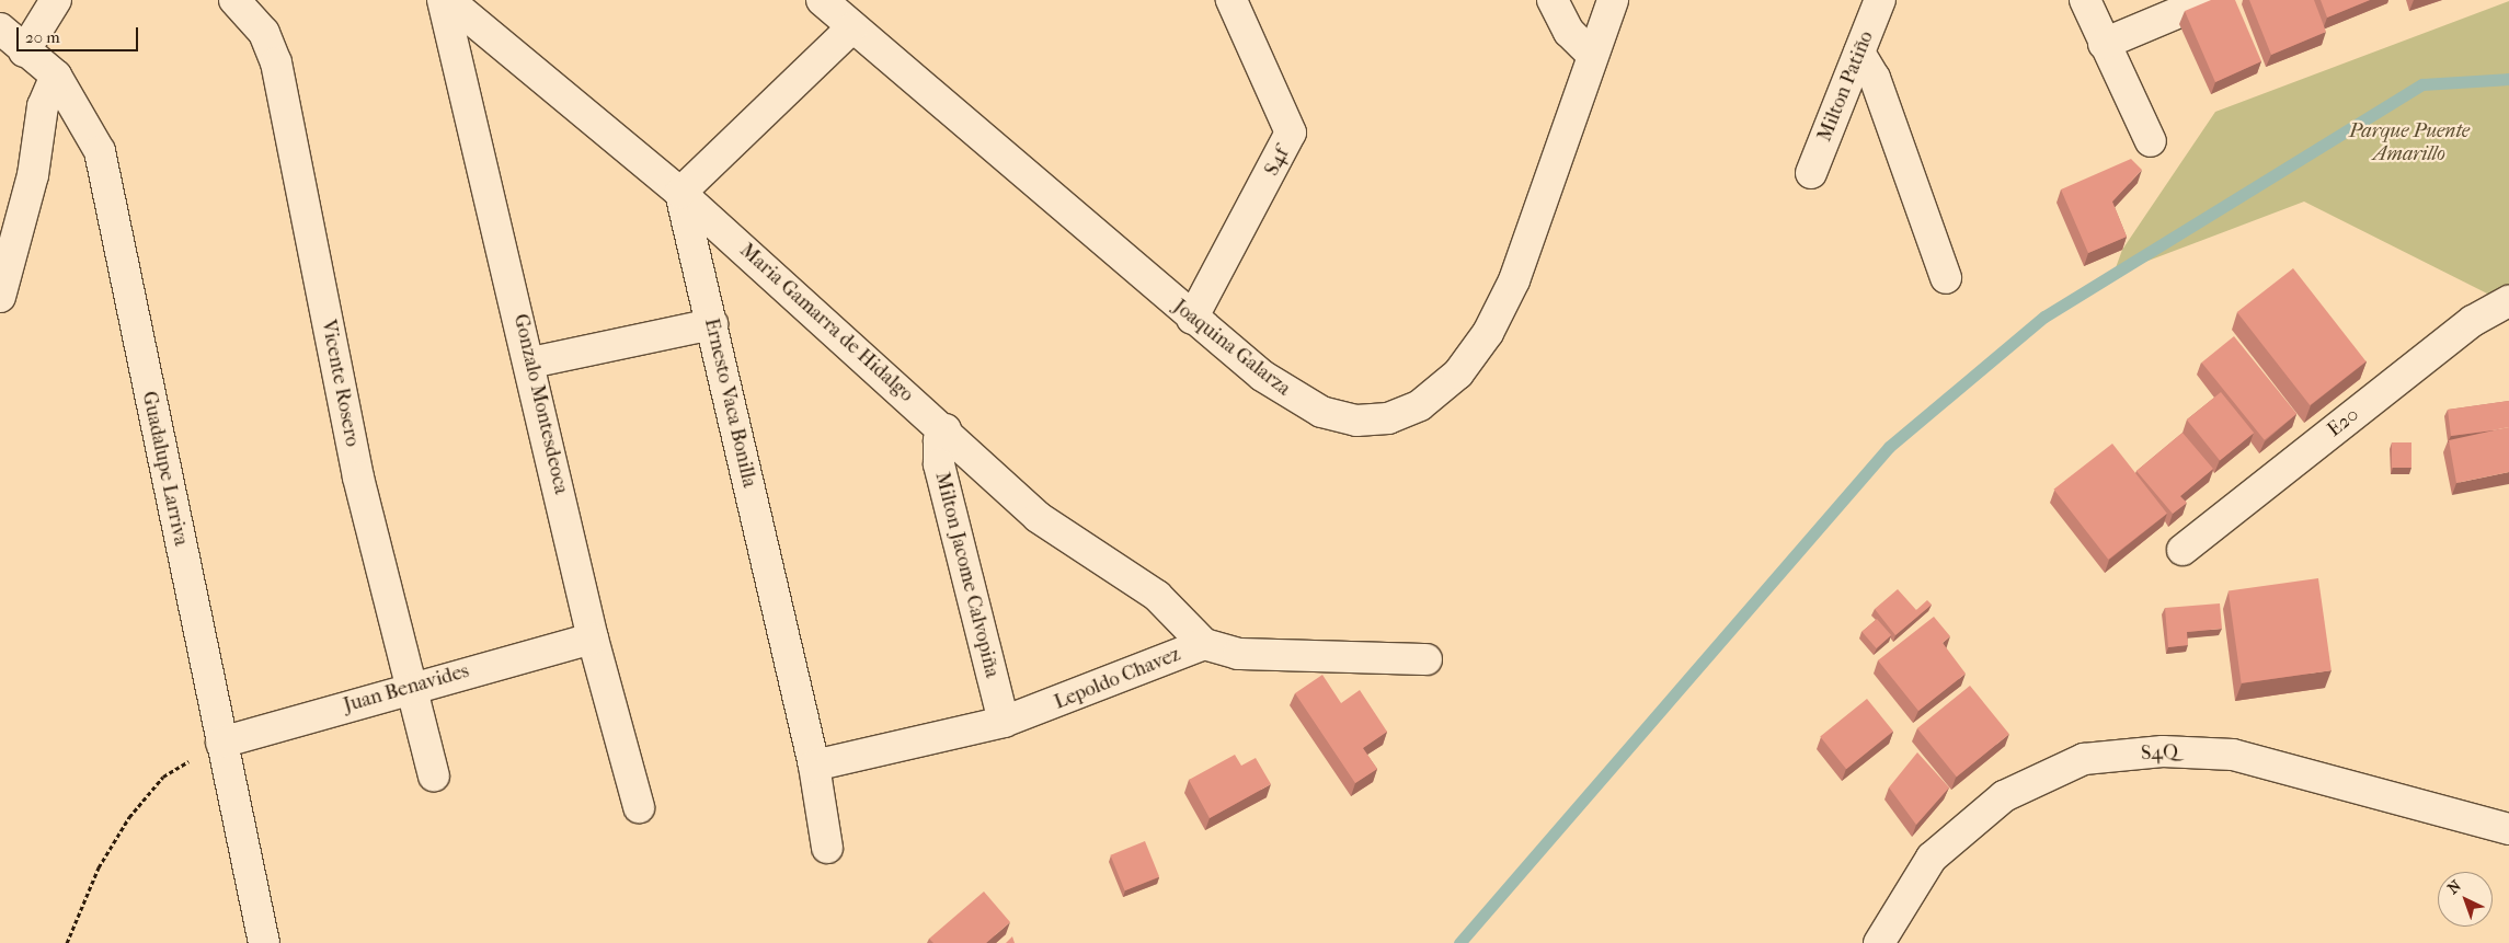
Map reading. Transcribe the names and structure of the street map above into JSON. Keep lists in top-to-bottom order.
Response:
{
  "streets": {
    "street": [
      "Milton Patiño",
      "S4f",
      "Maria Gamarra de Hidalgo",
      "Joaquina Galarza",
      "Vicente Rosero",
      "Ernesto Vaca Bonilla",
      "Gonzalo Montesdeoca",
      "E20",
      "Guadalupe Larriva",
      "Milton Jacome Calvopiña",
      "Lepoldo Chavez",
      "Juan Benavides",
      "S4Q"
    ]
  },
  "crossings": [
    ["S4f", "Joaquina Galarza"],
    ["Maria Gamarra de Hidalgo", "Ernesto Vaca Bonilla"],
    ["Maria Gamarra de Hidalgo", "Milton Jacome Calvopiña"],
    ["Maria Gamarra de Hidalgo", "Lepoldo Chavez"],
    ["Vicente Rosero", "Juan Benavides"],
    ["Ernesto Vaca Bonilla", "Lepoldo Chavez"],
    ["Gonzalo Montesdeoca", "Juan Benavides"],
    ["Guadalupe Larriva", "Juan Benavides"],
    ["Milton Jacome Calvopiña", "Lepoldo Chavez"]
  ],
  "parks": ["Parque Puente Amarillo"],
  "scale_bar": "20 m",
  "north": "top left"
}
